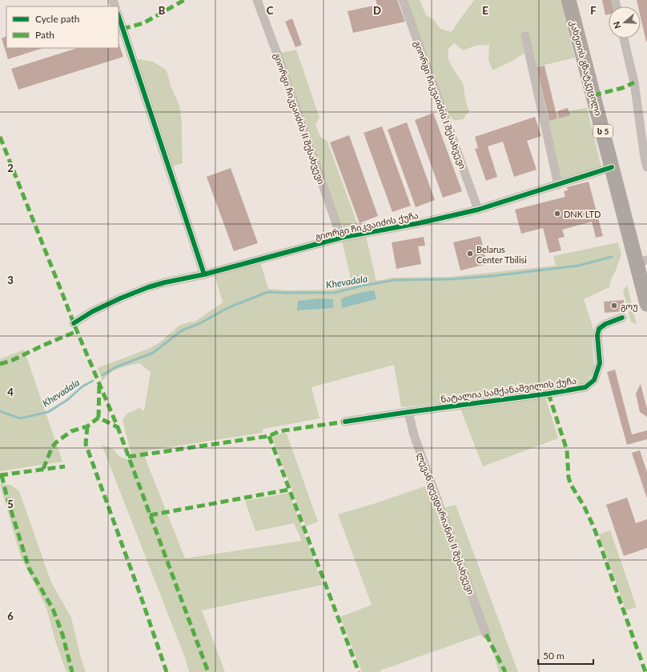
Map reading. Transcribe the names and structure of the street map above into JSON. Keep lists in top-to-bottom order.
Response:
{
  "streets": {
    "highway": ["კახეთის გზატკეცილი", "ს 5"],
    "street": [
      "გიორგი ჩიკვაიძის I შესახვევი",
      "გიორგი ჩიკვაიძის II შესახვევი",
      "გიორგი ჩიკვაიძის ქუჩა",
      "ნატალია სამქანაშვილის ქუჩა",
      "ლევან დევდარიანის II შესახვევი"
    ]
  },
  "crossings": [
    ["კახეთის გზატკეცილი", "გიორგი ჩიკვაიძის ქუჩა"],
    ["გიორგი ჩიკვაიძის I შესახვევი", "გიორგი ჩიკვაიძის ქუჩა"],
    ["გიორგი ჩიკვაიძის II შესახვევი", "გიორგი ჩიკვაიძის ქუჩა"],
    ["ნატალია სამქანაშვილის ქუჩა", "ლევან დევდარიანის II შესახვევი"]
  ],
  "water": ["Khevadala"],
  "places": ["DNK LTD", "Belarus Center Tbilisi", "გოუ"],
  "legend": ["Cycle path", "Path"],
  "scale_bar": "50 m",
  "north": "left",
  "grid": {
    "columns": [
      "B",
      "C",
      "D",
      "E",
      "F"
    ],
    "rows": [
      "2",
      "3",
      "4",
      "5",
      "6"
    ]
  }
}
